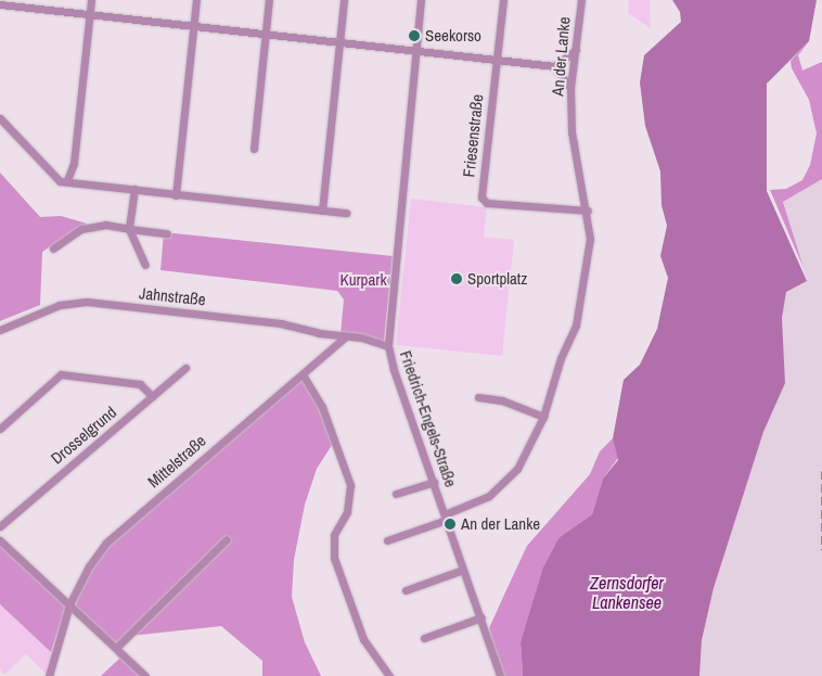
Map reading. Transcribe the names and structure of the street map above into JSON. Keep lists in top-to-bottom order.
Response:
{
  "streets": {
    "street": [
      "An der Lanke",
      "Friesenstraße",
      "Jahnstraße",
      "Friedrich-Engels-Straße",
      "Drosselgrund",
      "Mittelstraße"
    ]
  },
  "crossings": [
    ["An der Lanke", "Friesenstraße"],
    ["An der Lanke", "Friedrich-Engels-Straße"],
    ["Jahnstraße", "Mittelstraße"]
  ],
  "water": ["Zernsdorfer Lankensee"],
  "parks": ["Kurpark"],
  "places": ["Seekorso", "Sportplatz", "An der Lanke"]
}
